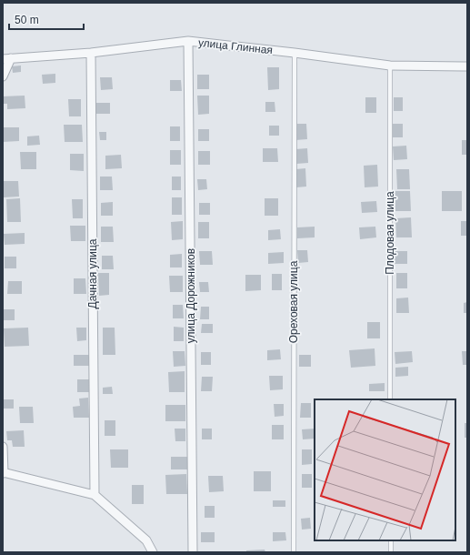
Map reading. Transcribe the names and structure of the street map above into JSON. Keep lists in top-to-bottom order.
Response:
{
  "streets": {
    "street": ["улица Глинная", "Дачная улица", "улица Дорожников"],
    "lane": ["Плодовая улица", "Ореховая улица"]
  },
  "crossings": [
    ["улица Глинная", "Плодовая улица"],
    ["улица Глинная", "Дачная улица"],
    ["улица Глинная", "улица Дорожников"],
    ["улица Глинная", "Ореховая улица"]
  ],
  "scale_bar": "50 m"
}
